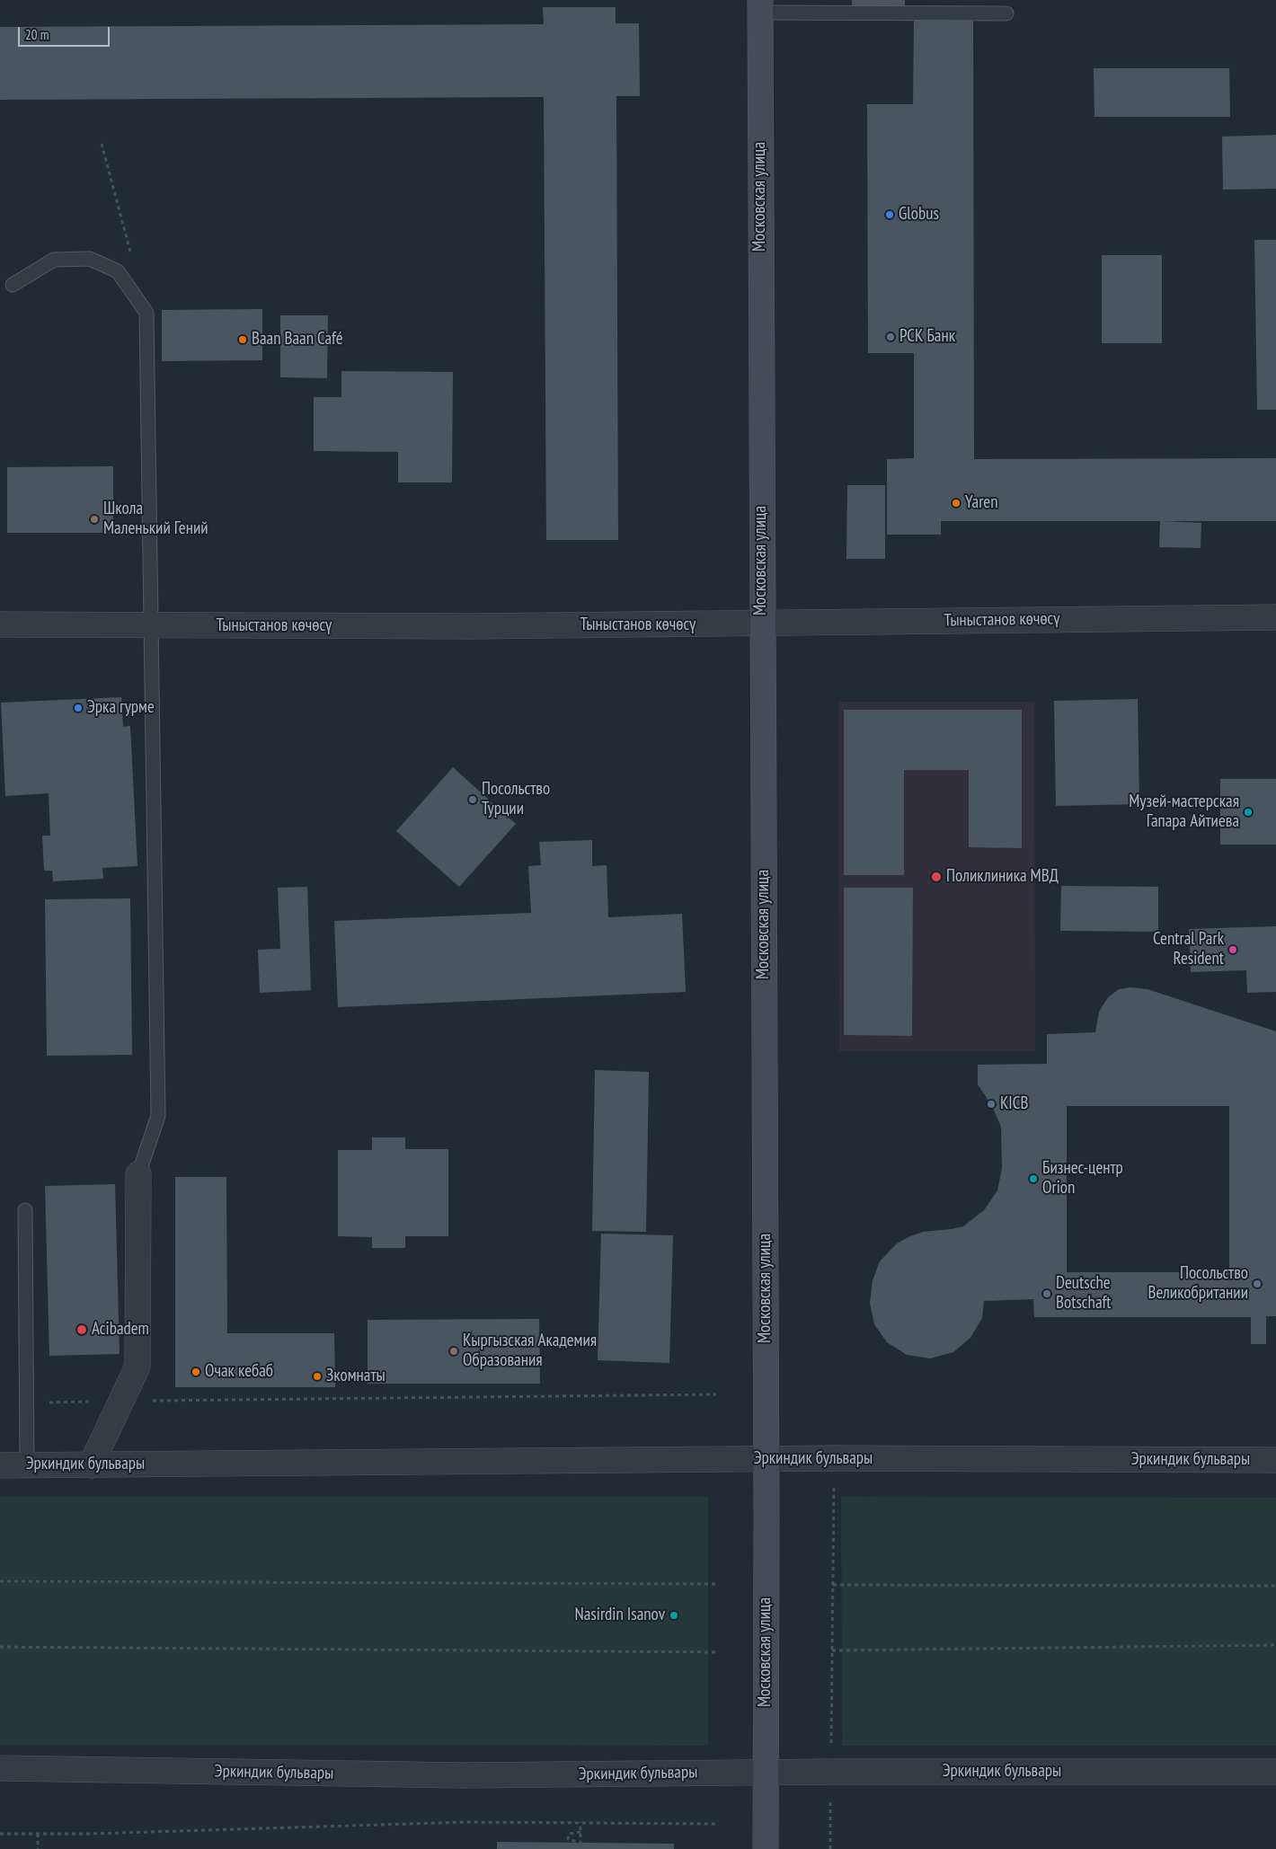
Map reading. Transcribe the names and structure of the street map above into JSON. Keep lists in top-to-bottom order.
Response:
{
  "streets": {
    "main road": ["Московская улица"],
    "street": ["Тыныстанов көчөсү", "Эркиндик бульвары"]
  },
  "crossings": [
    ["Московская улица", "Тыныстанов көчөсү"],
    ["Московская улица", "Эркиндик бульвары"]
  ],
  "places": [
    "Globus",
    "РСК Банк",
    "Baan Baan Café",
    "Yaren",
    "Школа Маленький Гений",
    "Эрка гурме",
    "Посольство Турции",
    "Музей-мастерская Гапара Айтиева",
    "Поликлиника МВД",
    "Central Park Resident",
    "KICB",
    "Бизнес-центр Orion",
    "Посольство Великобритании",
    "Deutsche Botschaft",
    "Acibadem",
    "Кыргызская Академия Образования",
    "Очак кебаб",
    "Зкомнаты",
    "Nasirdin Isanov"
  ],
  "scale_bar": "20 m"
}
